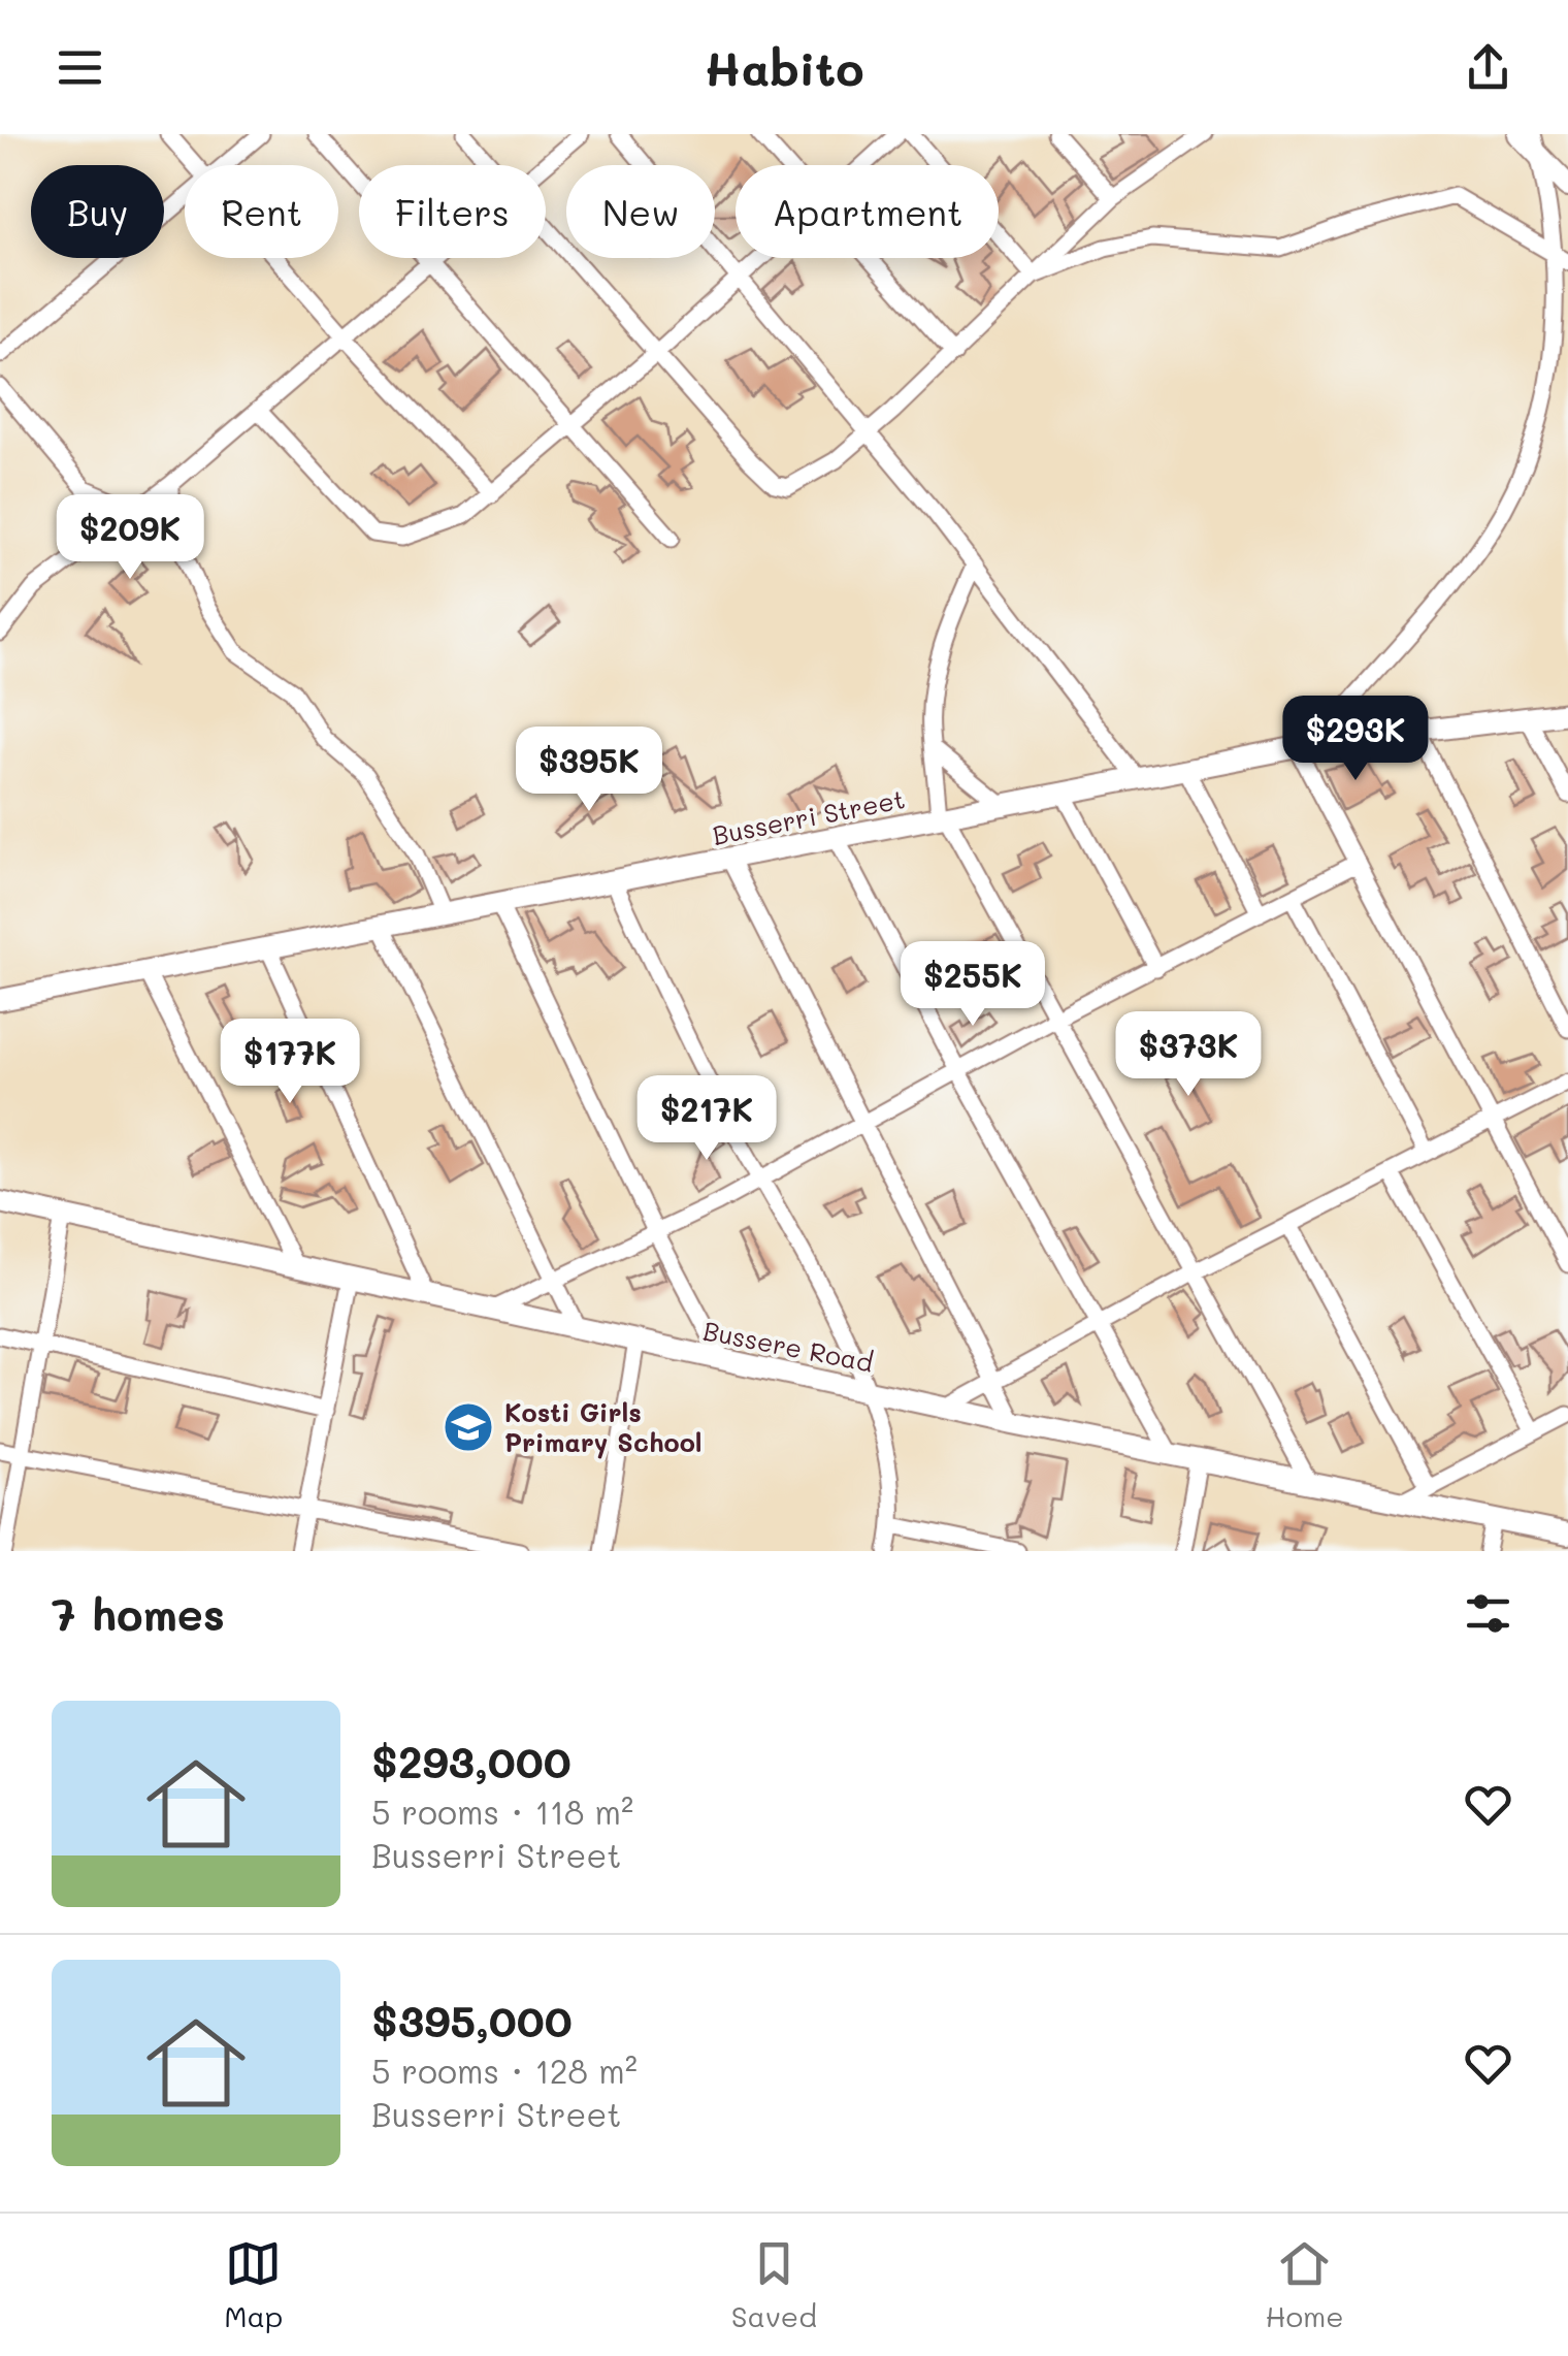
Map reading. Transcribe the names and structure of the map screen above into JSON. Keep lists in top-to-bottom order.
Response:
{
  "streets": {
    "main road": ["Busserri Street", "Bussere Road"]
  },
  "places": {
    "school or university": ["Kosti Girls Primary School"]
  },
  "page": {
    "header": "Habito",
    "chip": [
      "Buy",
      "Rent",
      "Filters",
      "New",
      "Apartment"
    ],
    "price": [
      "$209K",
      "$293K",
      "$395K",
      "$255K",
      "$373K",
      "$177K",
      "$217K"
    ],
    "heading": "7 homes",
    "list": [
      {
        "name": "$293,000",
        "note": "5 rooms · 118 m² · Busserri Street"
      },
      {
        "name": "$395,000",
        "note": "5 rooms · 128 m² · Busserri Street"
      }
    ],
    "tabs": ["Map", "Saved", "Home"]
  }
}
